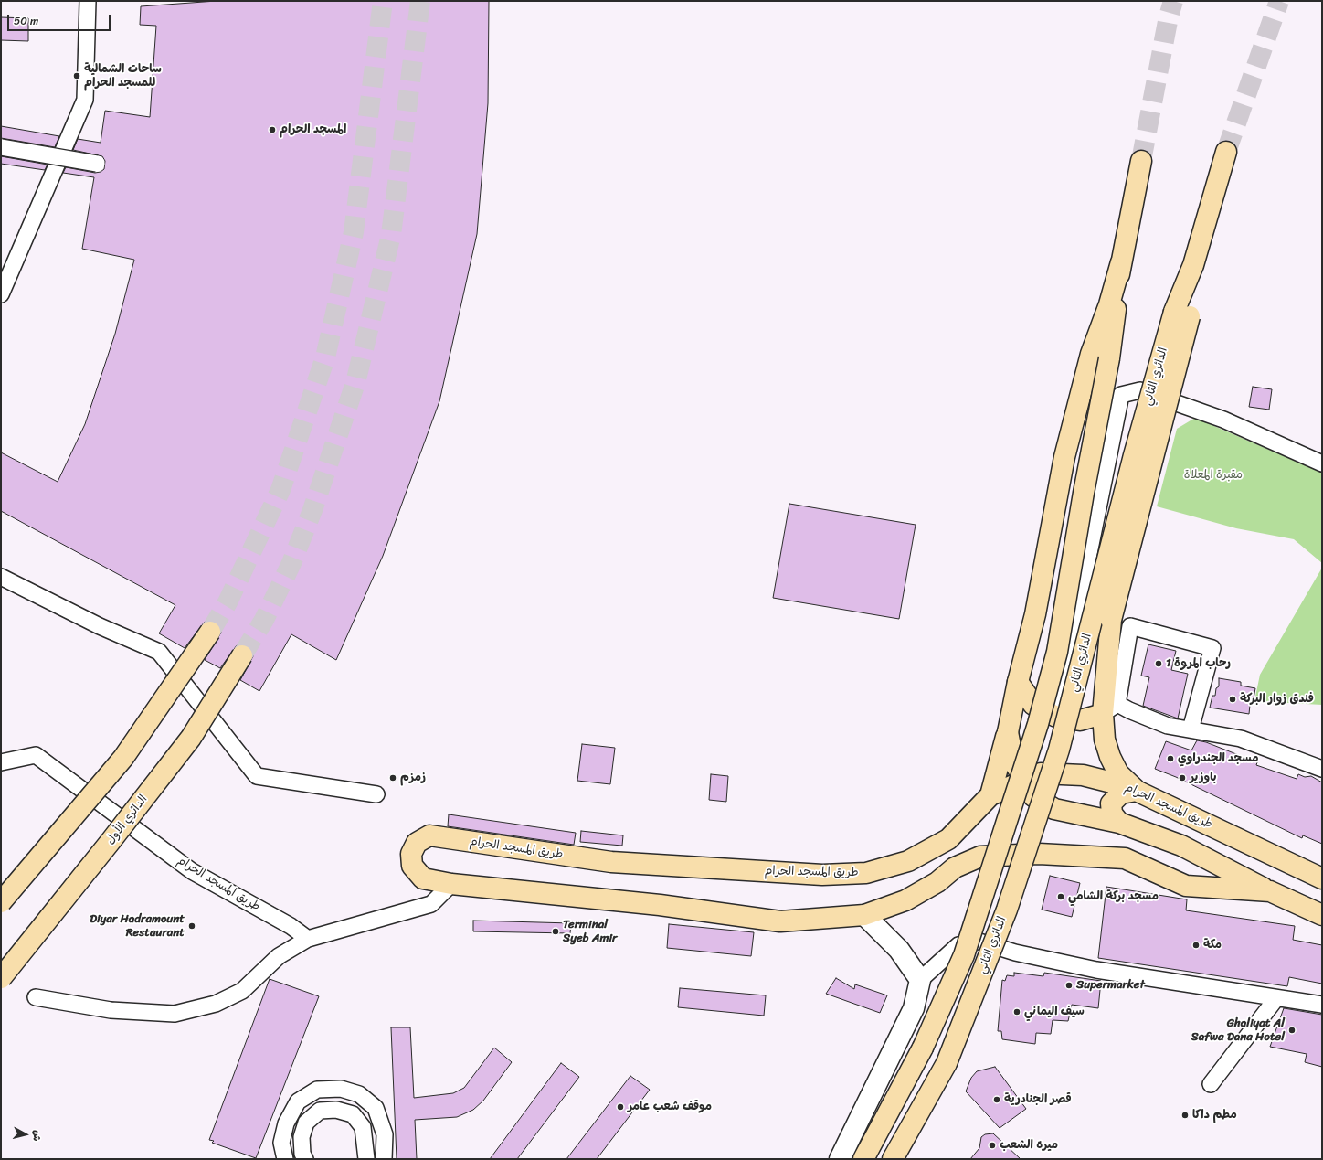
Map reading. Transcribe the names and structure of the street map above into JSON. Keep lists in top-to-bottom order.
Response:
{
  "streets": {
    "main road": ["الدائري الثاني", "طريق المسجد الحرام", "الدائري الأول"]
  },
  "parks": ["مقبرة المعلاة"],
  "places": [
    "ساحات الشمالية للمسجد الحرام",
    "المسجد الحرام",
    "رحاب المروة 1",
    "فندق زوار البركة",
    "مسجد الجندراوي",
    "زمزم",
    "باوزير",
    "مسجد بركة الشامي",
    "Diyar Hadramount Restaurant",
    "Terminal Syeb Amir",
    "مكة",
    "Supermarket",
    "سيف اليماني",
    "Ghaliyat Al Safwa Dana Hotel",
    "قصر الجنادرية",
    "موقف شعب عامر",
    "مطم داكا",
    "ميره الشعب"
  ],
  "scale_bar": "50 m",
  "north": "right"
}
